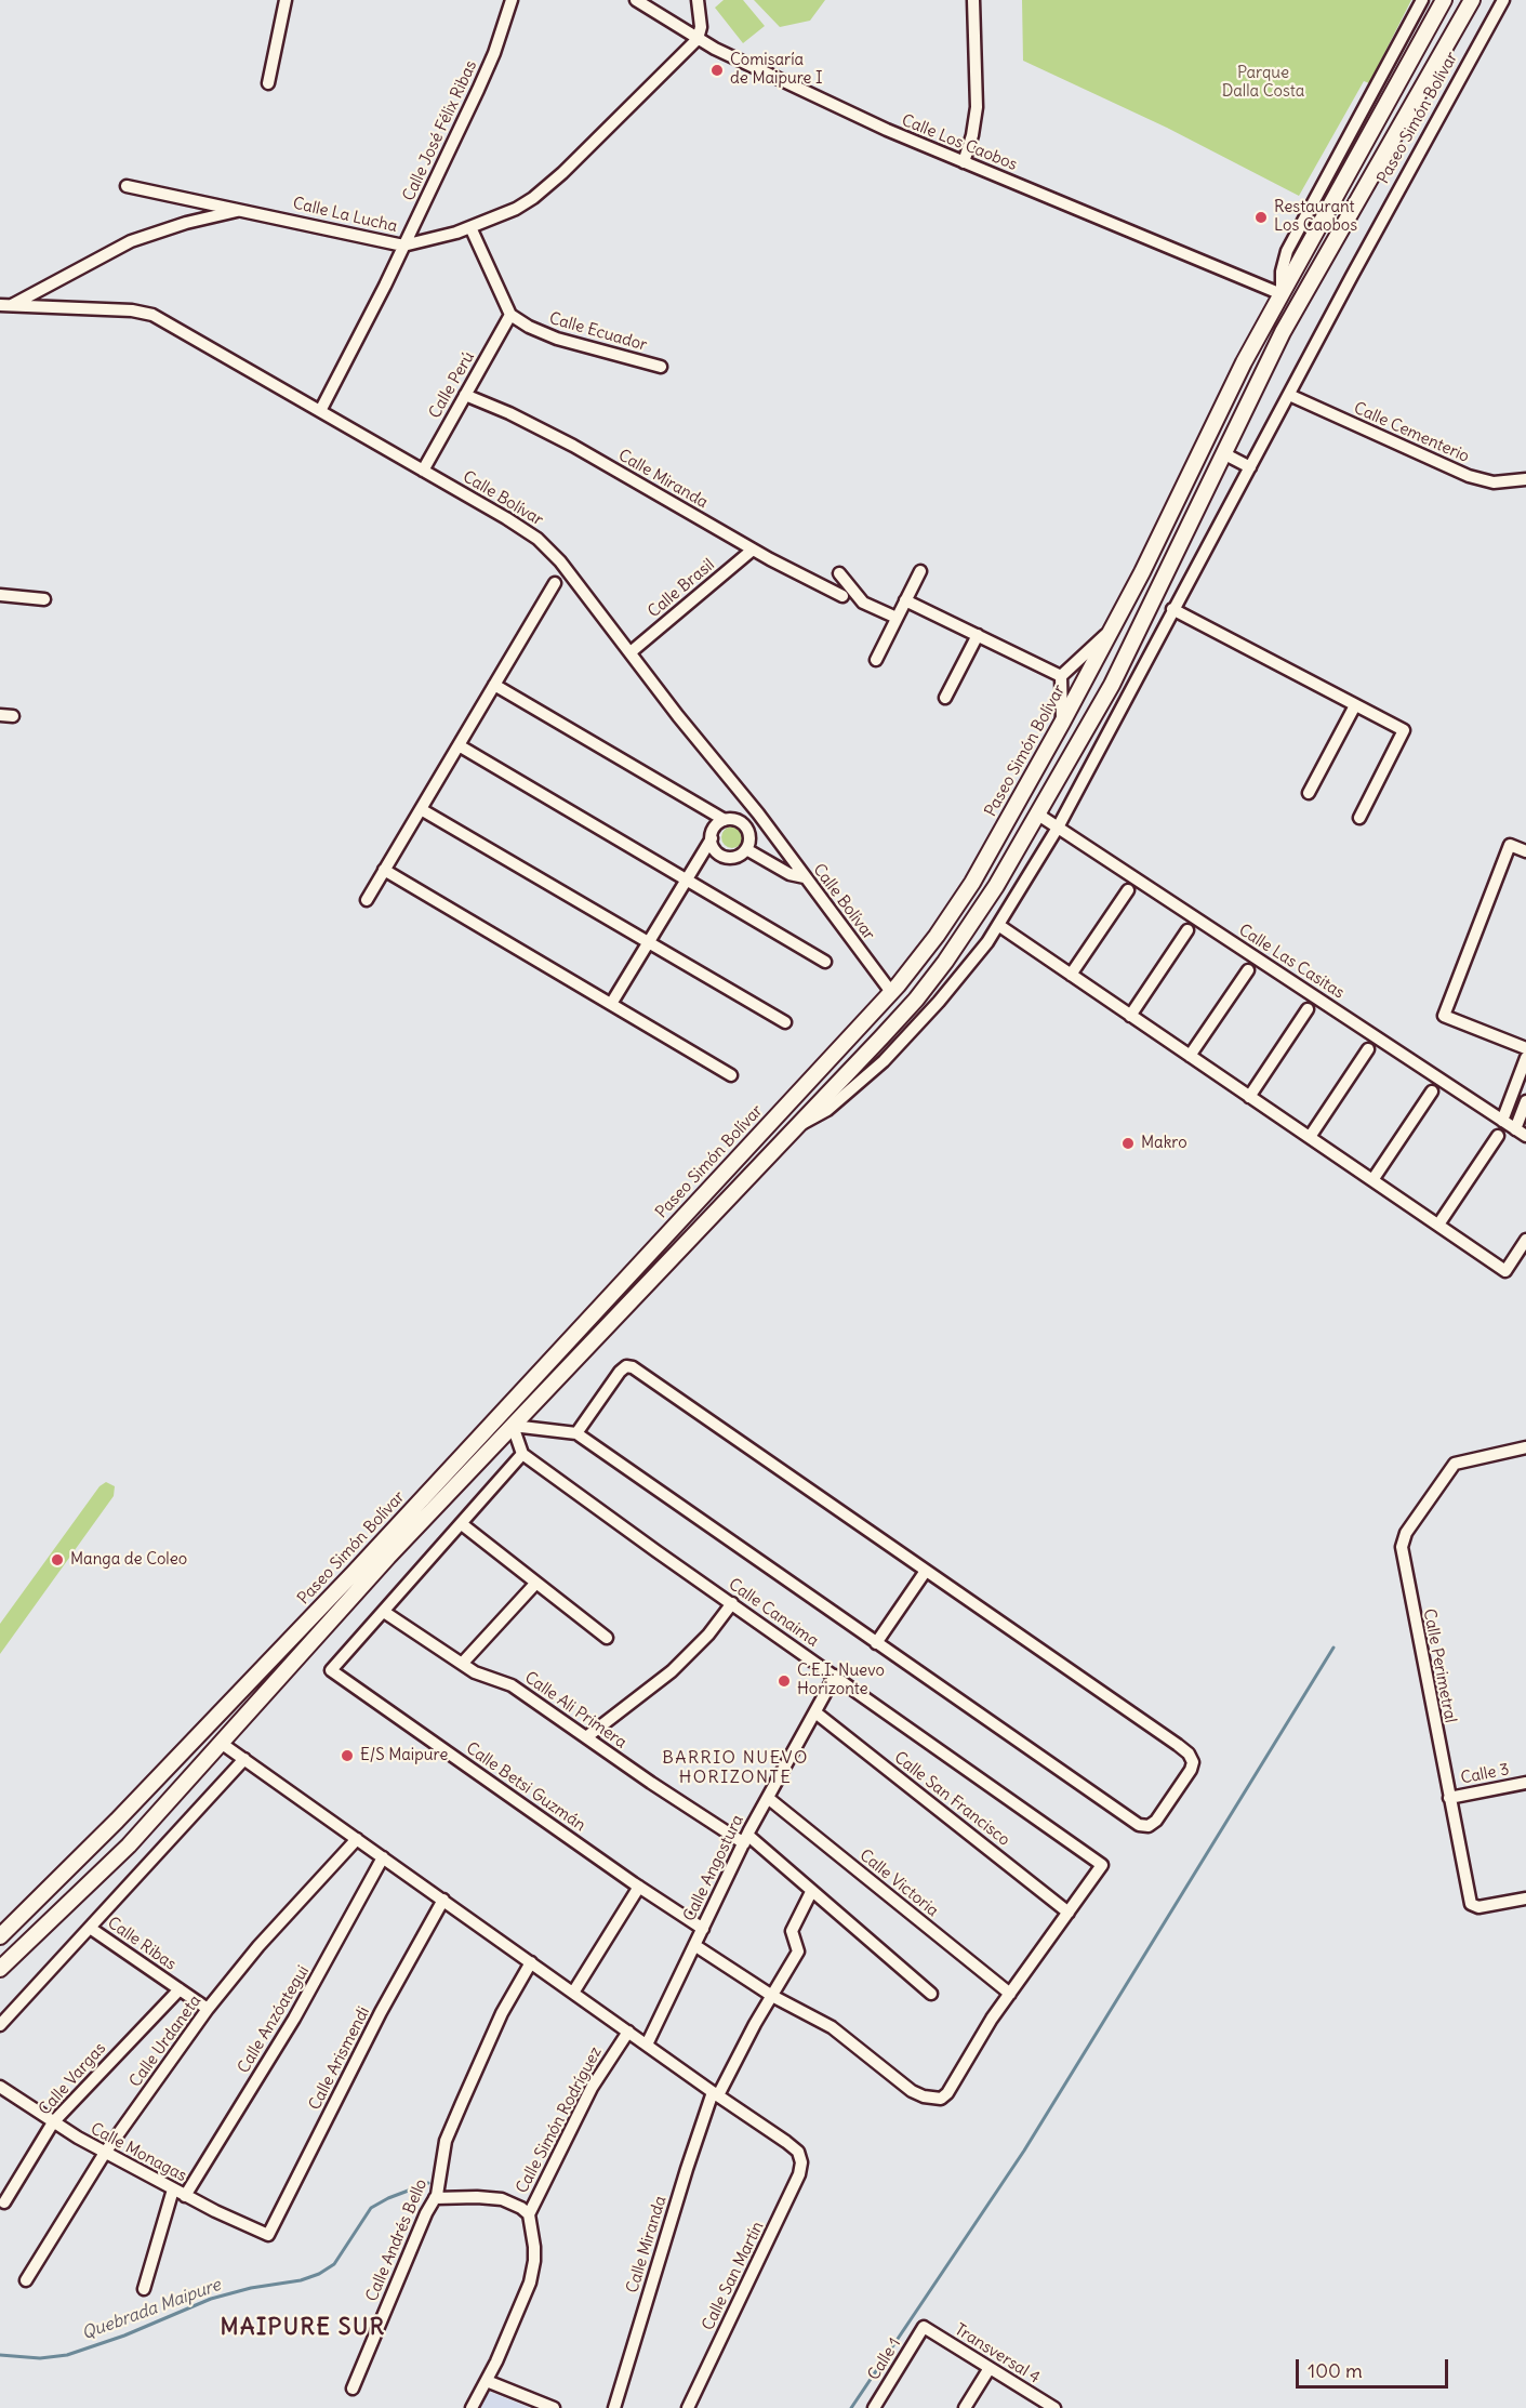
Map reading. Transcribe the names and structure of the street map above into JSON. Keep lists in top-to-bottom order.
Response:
{
  "streets": {
    "main road": ["Paseo Simón Bolívar"],
    "street": [
      "Calle José Félix Ribas",
      "Calle Los Caobos",
      "Calle La Lucha",
      "Calle Ecuador",
      "Calle Perú",
      "Calle Cementerio",
      "Calle Miranda",
      "Calle Bolívar",
      "Calle Brasil",
      "Calle Las Casitas",
      "Calle Canaima",
      "Calle Perimetral",
      "Calle Ali Primera",
      "Calle 3",
      "Calle Betsi Guzmán",
      "Calle San Francisco",
      "Calle Angostura",
      "Calle Victoria",
      "Calle Ribas",
      "Calle Anzóategui",
      "Calle Urdaneta",
      "Calle Arismendi",
      "Calle Vargas",
      "Calle Simón Rodríguez",
      "Calle Monagas",
      "Calle Andrés Bello",
      "Calle San Martín",
      "Transversal 4",
      "Calle 1"
    ]
  },
  "crossings": [
    ["Paseo Simón Bolívar", "Calle Los Caobos"],
    ["Paseo Simón Bolívar", "Calle Cementerio"],
    ["Paseo Simón Bolívar", "Calle Bolívar"],
    ["Paseo Simón Bolívar", "Calle Las Casitas"],
    ["Calle José Félix Ribas", "Calle La Lucha"],
    ["Calle José Félix Ribas", "Calle Bolívar"],
    ["Calle Los Caobos", "Calle La Lucha"],
    ["Calle La Lucha", "Calle Bolívar"],
    ["Calle Ecuador", "Calle Perú"],
    ["Calle Perú", "Calle Miranda"],
    ["Calle Perú", "Calle Bolívar"],
    ["Calle Miranda", "Calle Brasil"],
    ["Calle Miranda", "Calle Ali Primera"],
    ["Calle Miranda", "Calle San Martín"],
    ["Calle Bolívar", "Calle Brasil"],
    ["Calle Canaima", "Calle San Francisco"],
    ["Calle Canaima", "Calle Angostura"],
    ["Calle Perimetral", "Calle 3"],
    ["Calle Ali Primera", "Calle Betsi Guzmán"],
    ["Calle Ali Primera", "Calle Angostura"],
    ["Calle Betsi Guzmán", "Calle Angostura"],
    ["Calle San Francisco", "Calle Angostura"],
    ["Calle Angostura", "Calle Victoria"],
    ["Calle Ribas", "Calle Urdaneta"],
    ["Calle Ribas", "Calle Vargas"],
    ["Calle Anzóategui", "Calle Monagas"],
    ["Calle Urdaneta", "Calle Monagas"],
    ["Calle Arismendi", "Calle Monagas"],
    ["Calle Vargas", "Calle Monagas"],
    ["Transversal 4", "Calle 1"]
  ],
  "districts": ["BARRIO NUEVO HORIZONTE", "MAIPURE SUR"],
  "water": ["Quebrada Maipure"],
  "parks": ["Parque Dalla Costa"],
  "places": [
    "Comisaría de Maipure I",
    "Restaurant Los Caobos",
    "Makro",
    "Manga de Coleo",
    "C.E.I. Nuevo Horizonte",
    "E/S Maipure"
  ],
  "scale_bar": "100 m"
}
